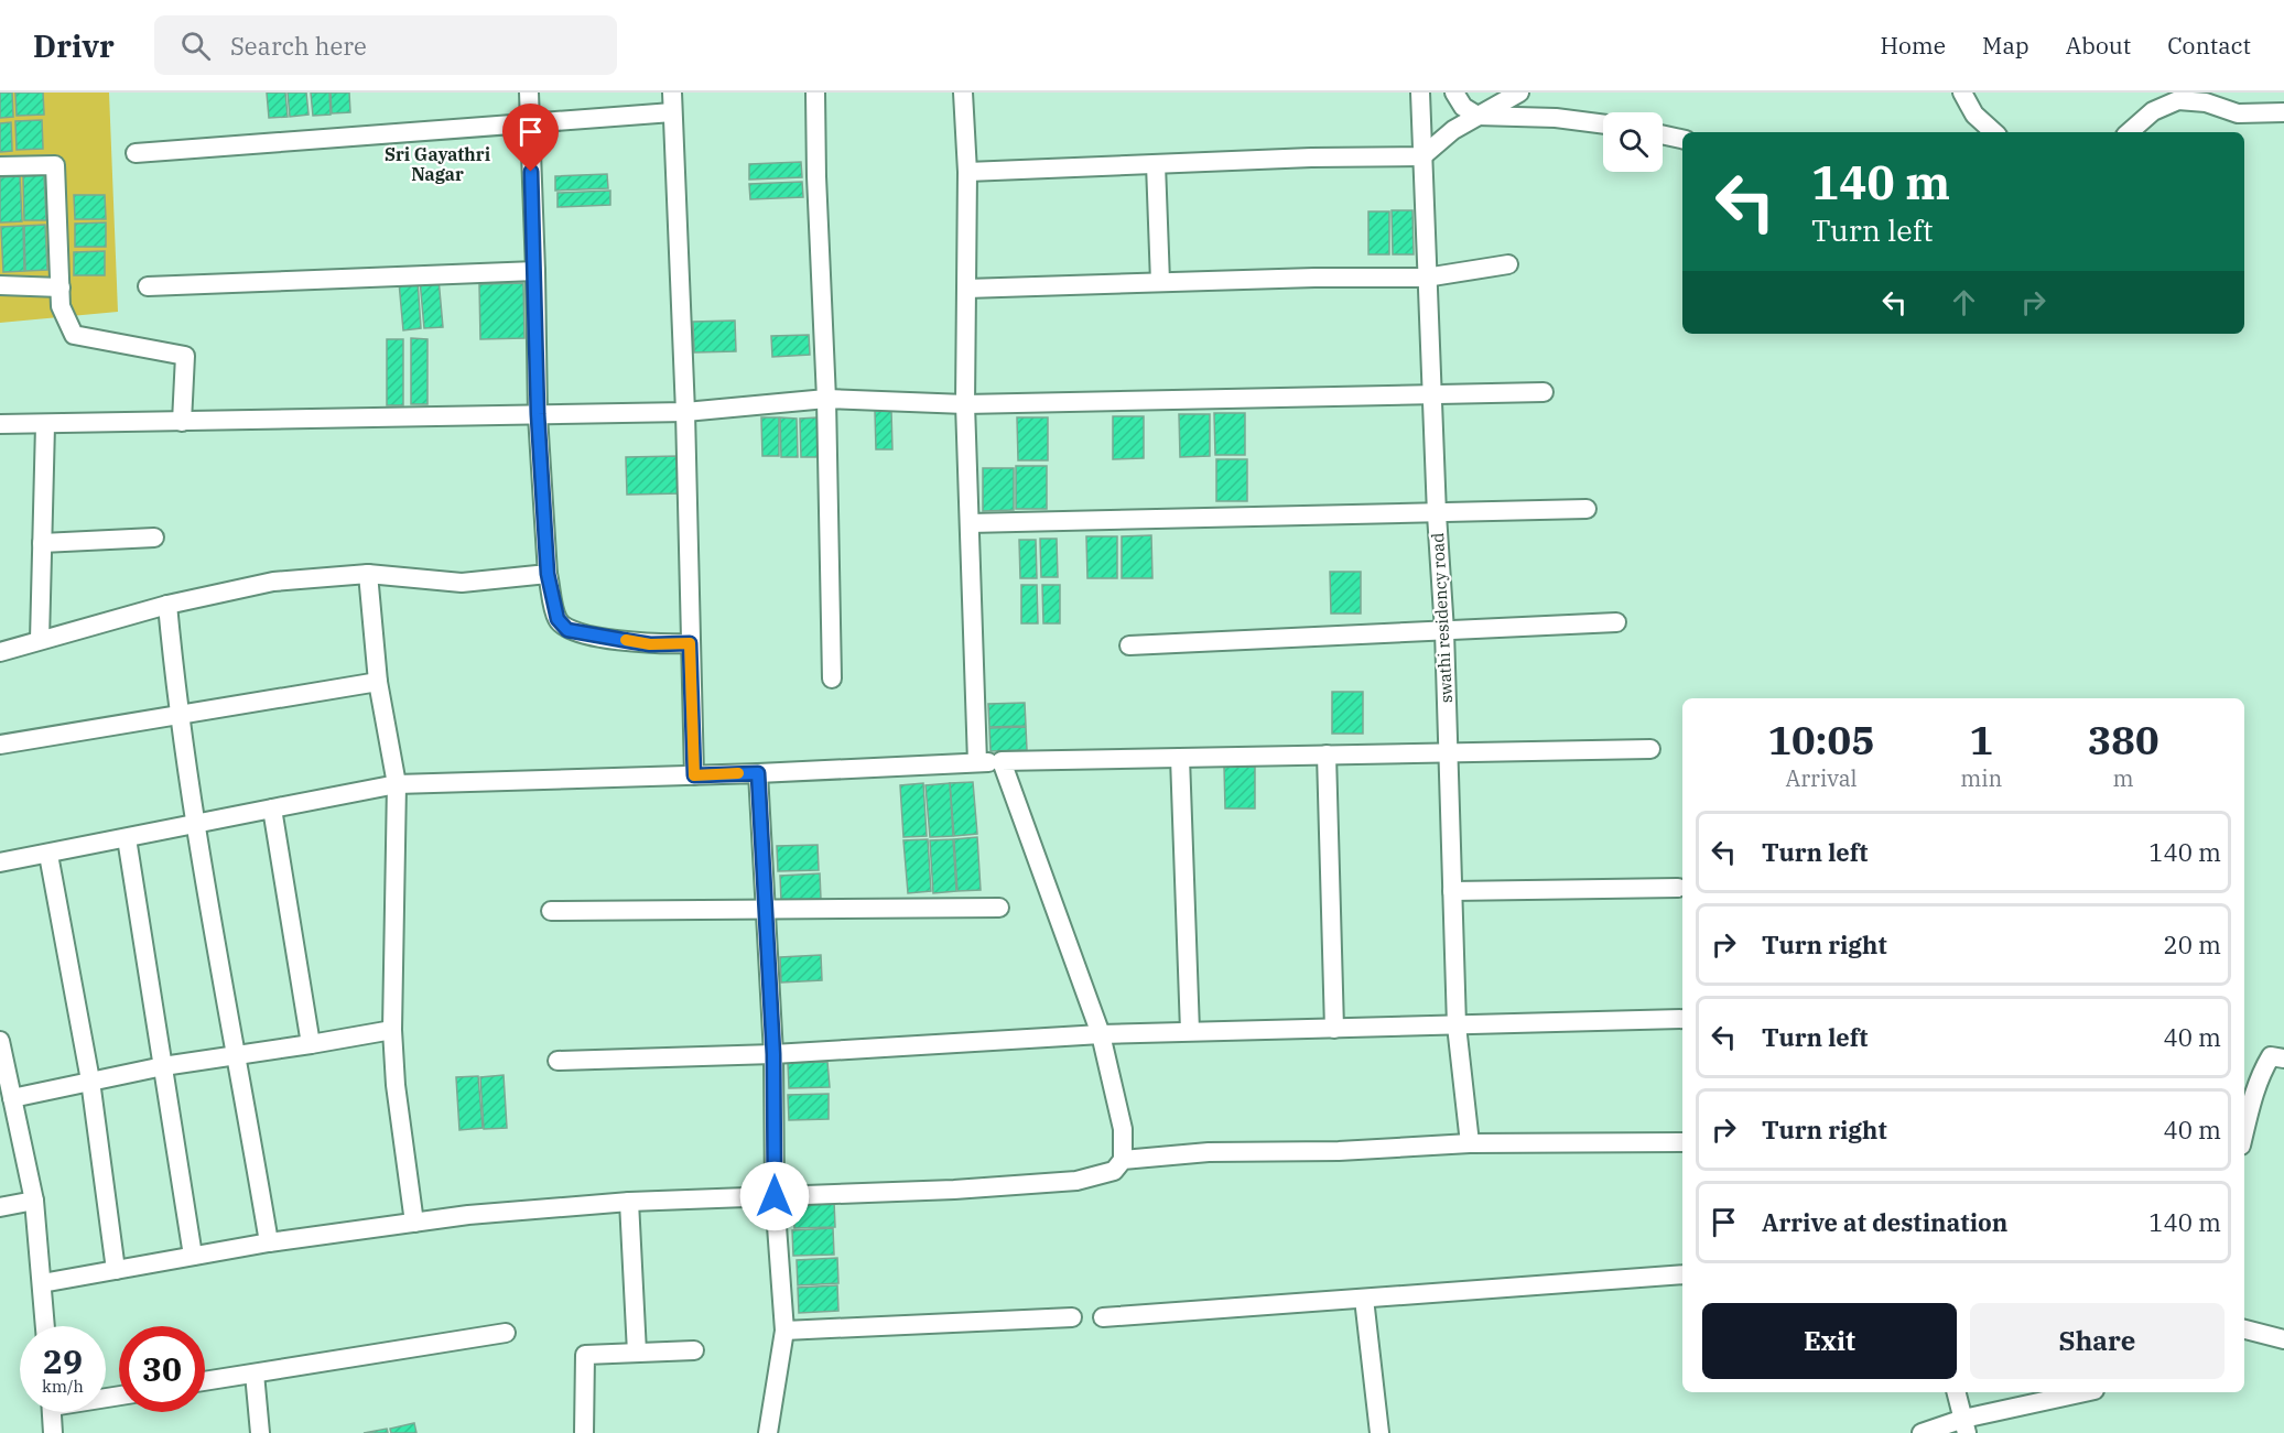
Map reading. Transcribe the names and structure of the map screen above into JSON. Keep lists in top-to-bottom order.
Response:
{
  "streets": {
    "street": ["swathi residency road"]
  },
  "districts": ["Sri Gayathri Nagar"],
  "page": {
    "header": "Drivr",
    "search": "Search here",
    "nav": [
      "Home",
      "Map",
      "About",
      "Contact"
    ],
    "turn": ["140 m", "Turn left"],
    "eta": [
      "10:05",
      "Arrival",
      "1",
      "min",
      "380",
      "m"
    ],
    "list": [
      {
        "name": "Turn left",
        "value": "140 m"
      },
      {
        "name": "Turn right",
        "value": "20 m"
      },
      {
        "name": "Turn left",
        "value": "40 m"
      },
      {
        "name": "Turn right",
        "value": "40 m"
      },
      {
        "name": "Arrive at destination",
        "value": "140 m"
      }
    ],
    "buttons": ["Exit", "Share"],
    "speed": "29 km/h",
    "limit": "30"
  }
}
